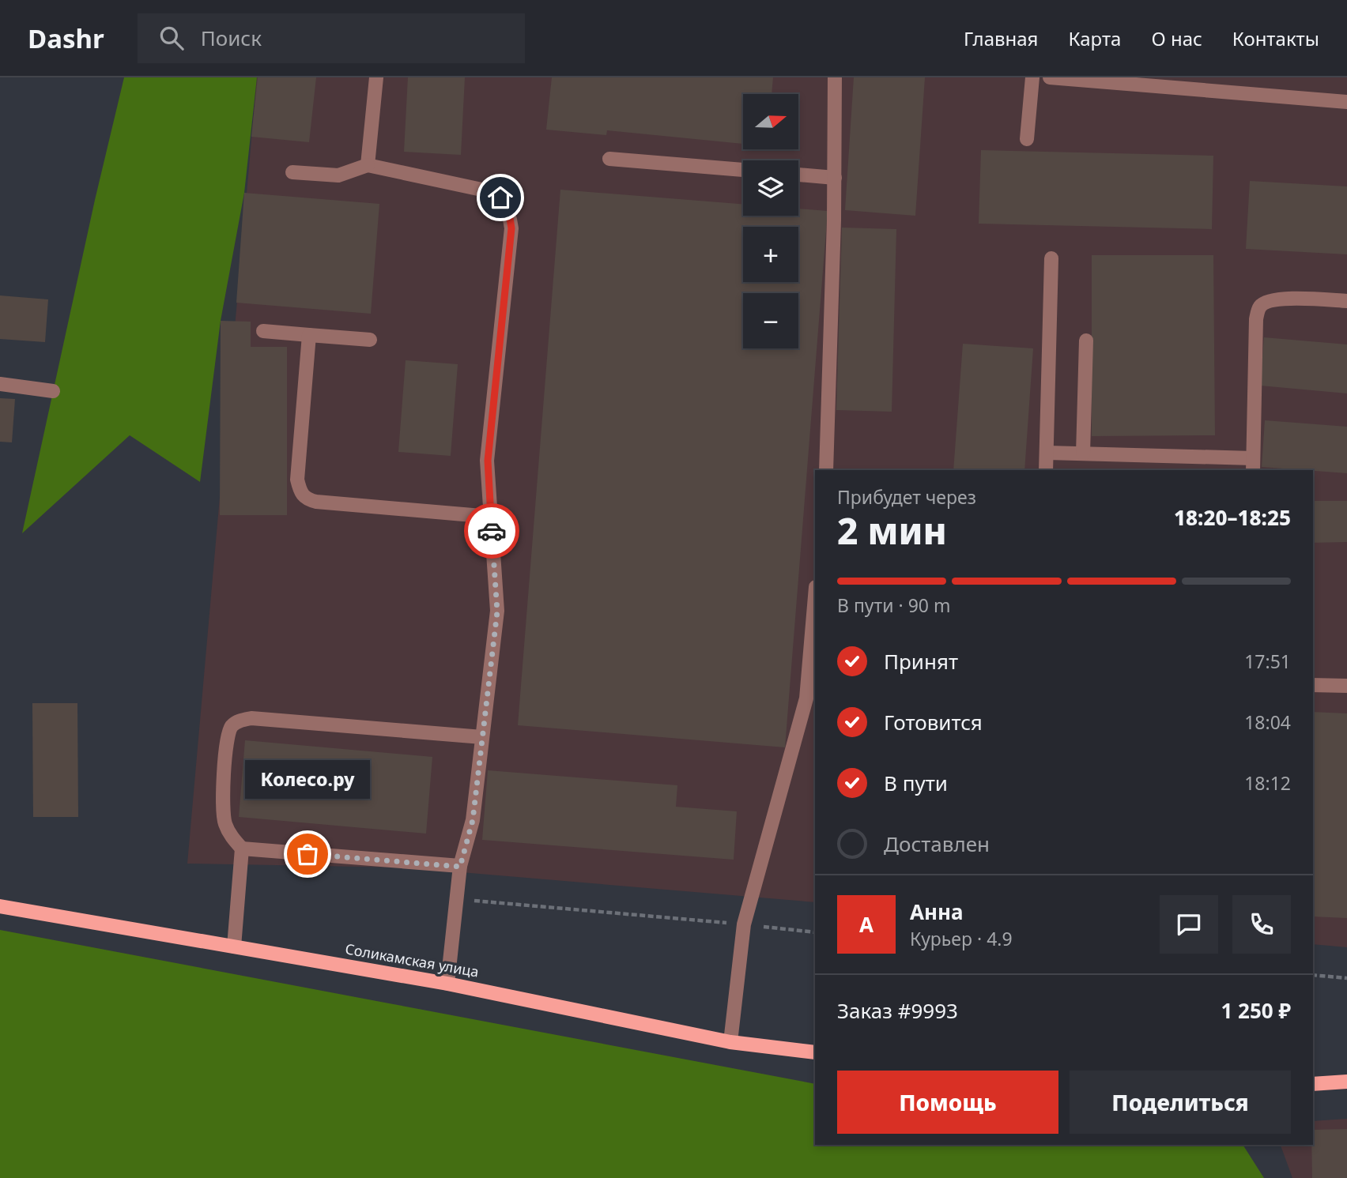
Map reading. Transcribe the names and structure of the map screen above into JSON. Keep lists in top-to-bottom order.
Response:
{
  "streets": {
    "main road": ["Соликамская улица"]
  },
  "places": ["Колесо.ру"],
  "north": "right",
  "page": {
    "header": "Dashr",
    "search": "Поиск",
    "nav": [
      "Главная",
      "Карта",
      "О нас",
      "Контакты"
    ],
    "map_buttons": ["+", "−"],
    "heading": ["2 мин", "Прибудет через", "18:20–18:25"],
    "panel": [
      "Анна",
      "Курьер · 4.9",
      "Заказ #9993",
      "1 250 ₽"
    ],
    "bar": "В пути · 90 m",
    "list": [
      ["Принят", "17:51"],
      ["Готовится", "18:04"],
      ["В пути", "18:12"],
      "Доставлен"
    ],
    "bubble": "Колесо.ру",
    "round": "А",
    "buttons": ["Помощь", "Поделиться"]
  }
}
